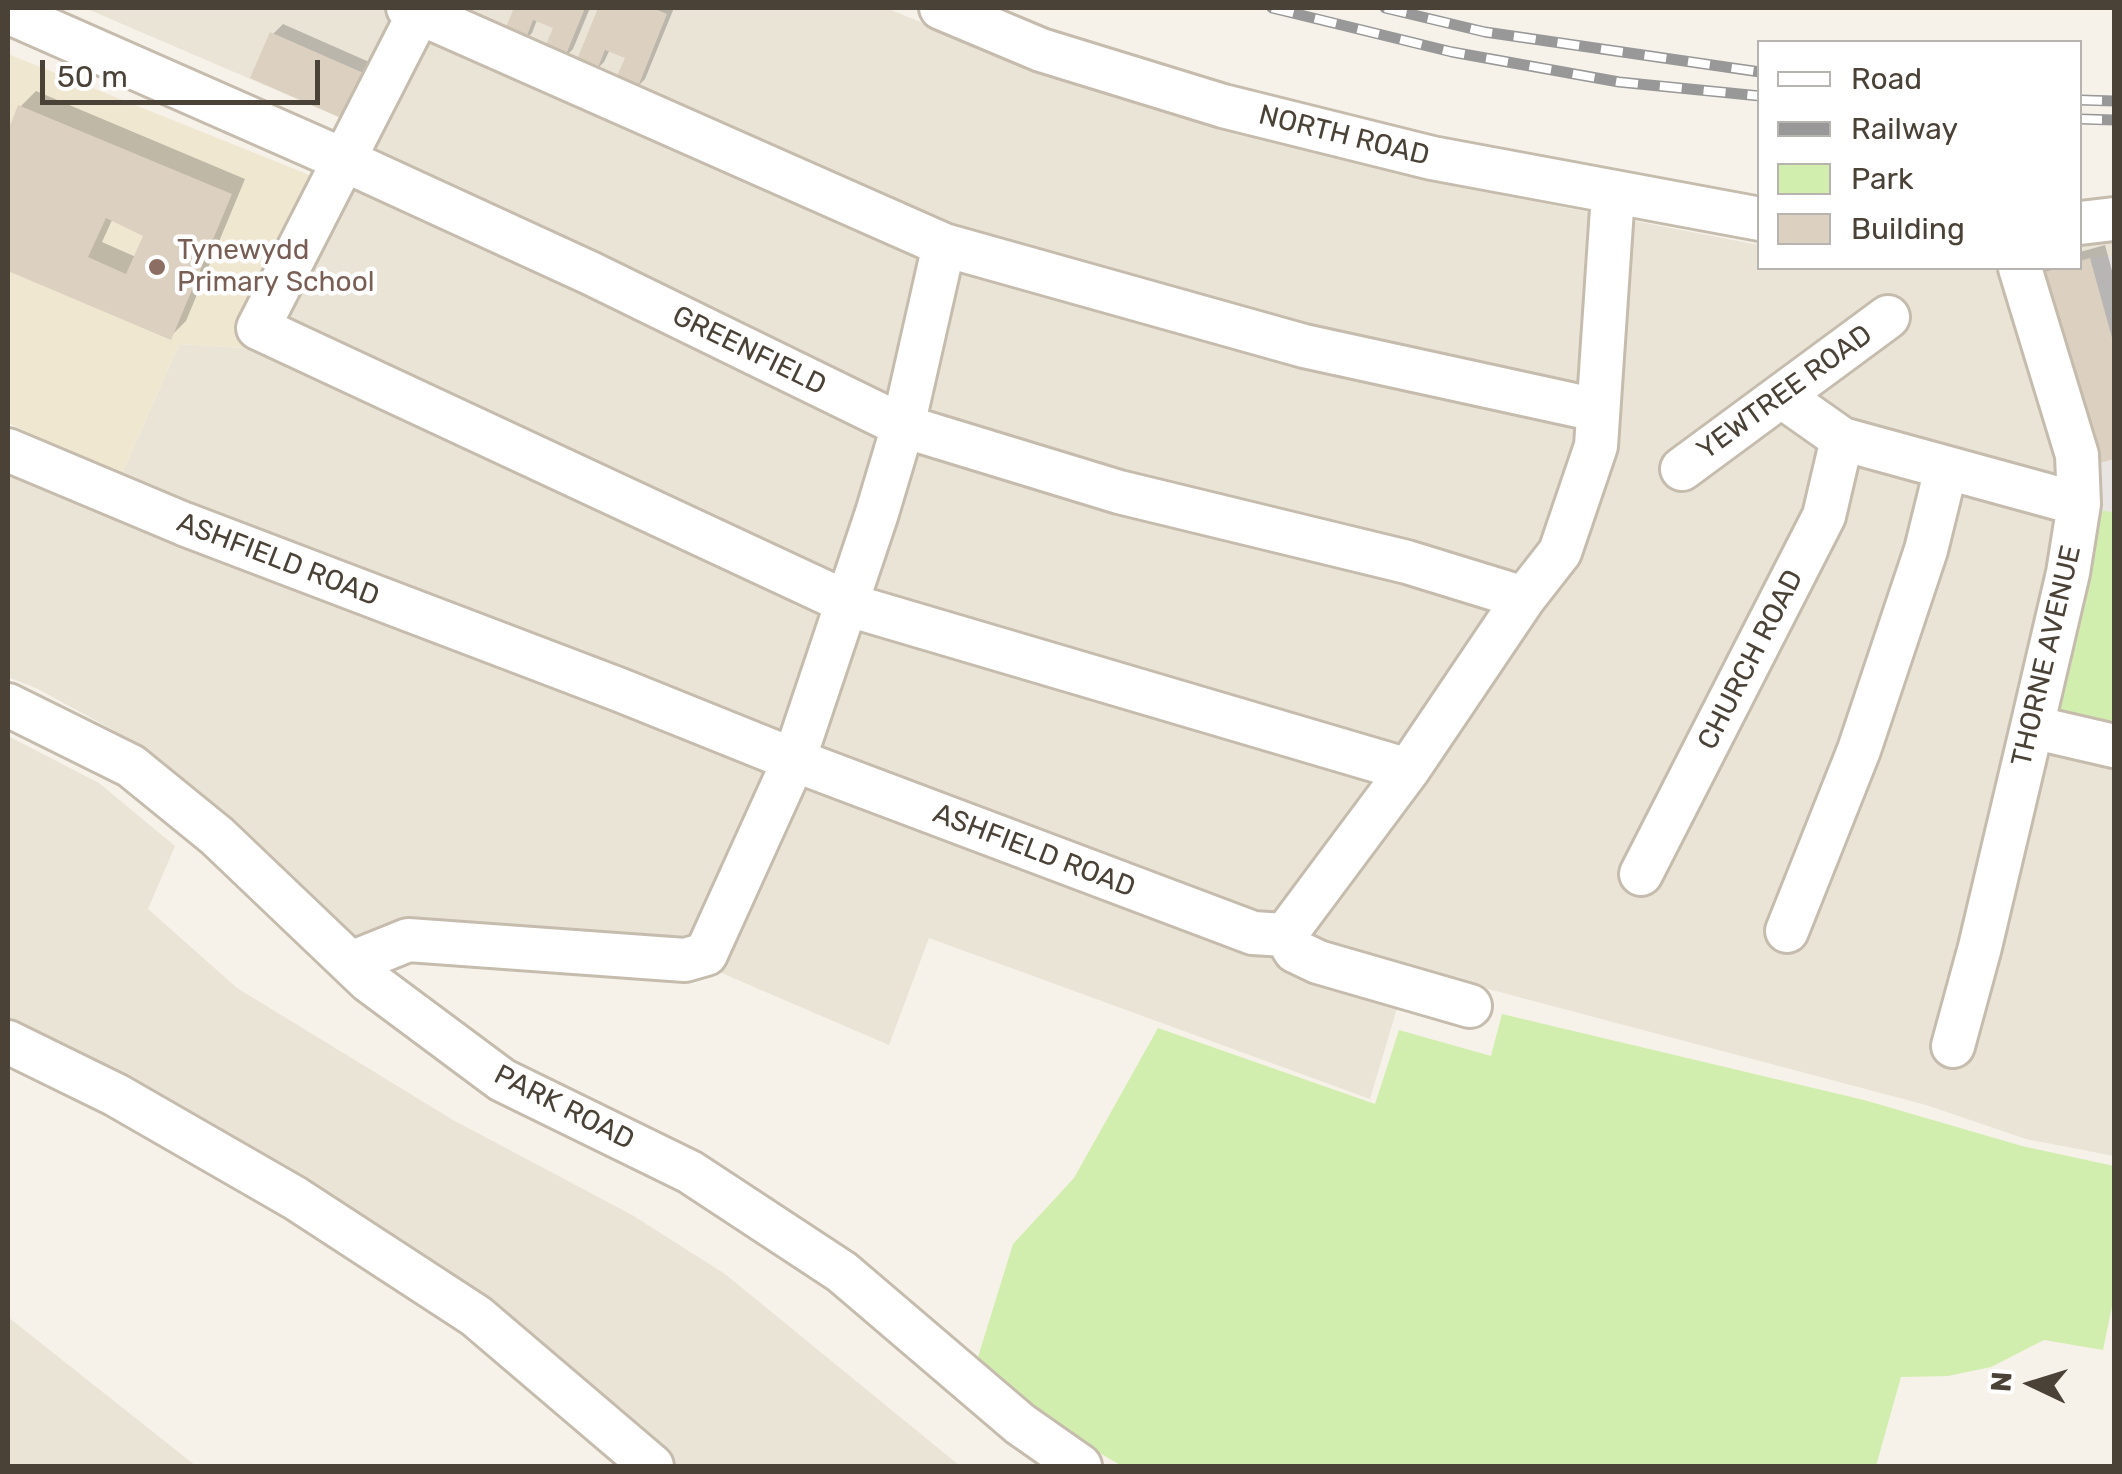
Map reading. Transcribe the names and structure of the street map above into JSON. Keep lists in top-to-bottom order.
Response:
{
  "streets": {
    "street": [
      "NORTH ROAD",
      "GREENFIELD",
      "YEWTREE ROAD",
      "ASHFIELD ROAD",
      "THORNE AVENUE",
      "CHURCH ROAD",
      "PARK ROAD"
    ]
  },
  "places": ["Tynewydd Primary School"],
  "legend": [
    "Road",
    "Railway",
    "Park",
    "Building"
  ],
  "scale_bar": "50 m",
  "north": "left"
}
